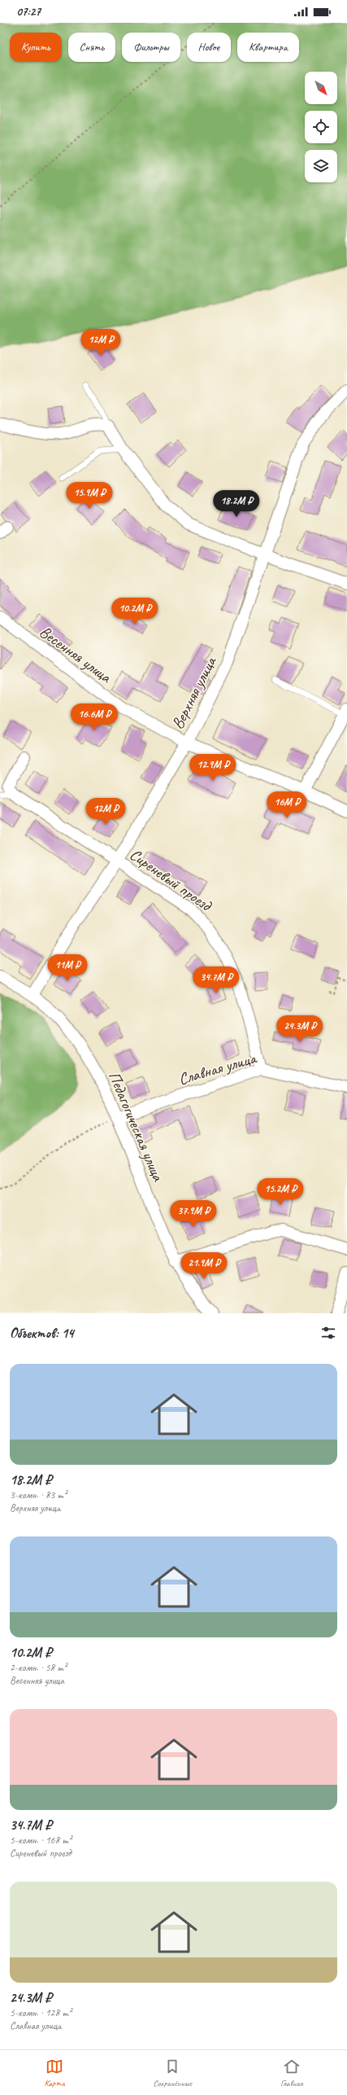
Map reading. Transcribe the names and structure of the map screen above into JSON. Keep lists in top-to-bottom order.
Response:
{
  "streets": {
    "street": [
      "Весенняя улица",
      "Верхняя улица",
      "Сиреневый проезд",
      "Славная улица",
      "Педагогическая улица"
    ]
  },
  "crossings": [
    ["Весенняя улица", "Верхняя улица"],
    ["Верхняя улица", "Сиреневый проезд"],
    ["Верхняя улица", "Педагогическая улица"],
    ["Сиреневый проезд", "Славная улица"],
    ["Славная улица", "Педагогическая улица"]
  ],
  "north": "bottom right",
  "page": {
    "status": "07:27",
    "chip": [
      "Купить",
      "Снять",
      "Фильтры",
      "Новое",
      "Квартира"
    ],
    "price": [
      "12M ₽",
      "15.9M ₽",
      "18.2M ₽",
      "10.2M ₽",
      "16.6M ₽",
      "12.9M ₽",
      "16M ₽",
      "12M ₽",
      "11M ₽",
      "34.7M ₽",
      "24.3M ₽",
      "15.2M ₽",
      "37.9M ₽",
      "21.9M ₽"
    ],
    "heading": "Объектов: 14",
    "list": [
      {
        "name": "18.2M ₽",
        "note": "3-комн. · 83 m² · Верхняя улица"
      },
      {
        "name": "10.2M ₽",
        "note": "2-комн. · 58 m² · Весенняя улица"
      },
      {
        "name": "34.7M ₽",
        "note": "5-комн. · 168 m² · Сиреневый проезд"
      },
      {
        "name": "24.3M ₽",
        "note": "5-комн. · 128 m² · Славная улица"
      }
    ],
    "tabs": ["Карта", "Сохранённые", "Главная"]
  }
}
